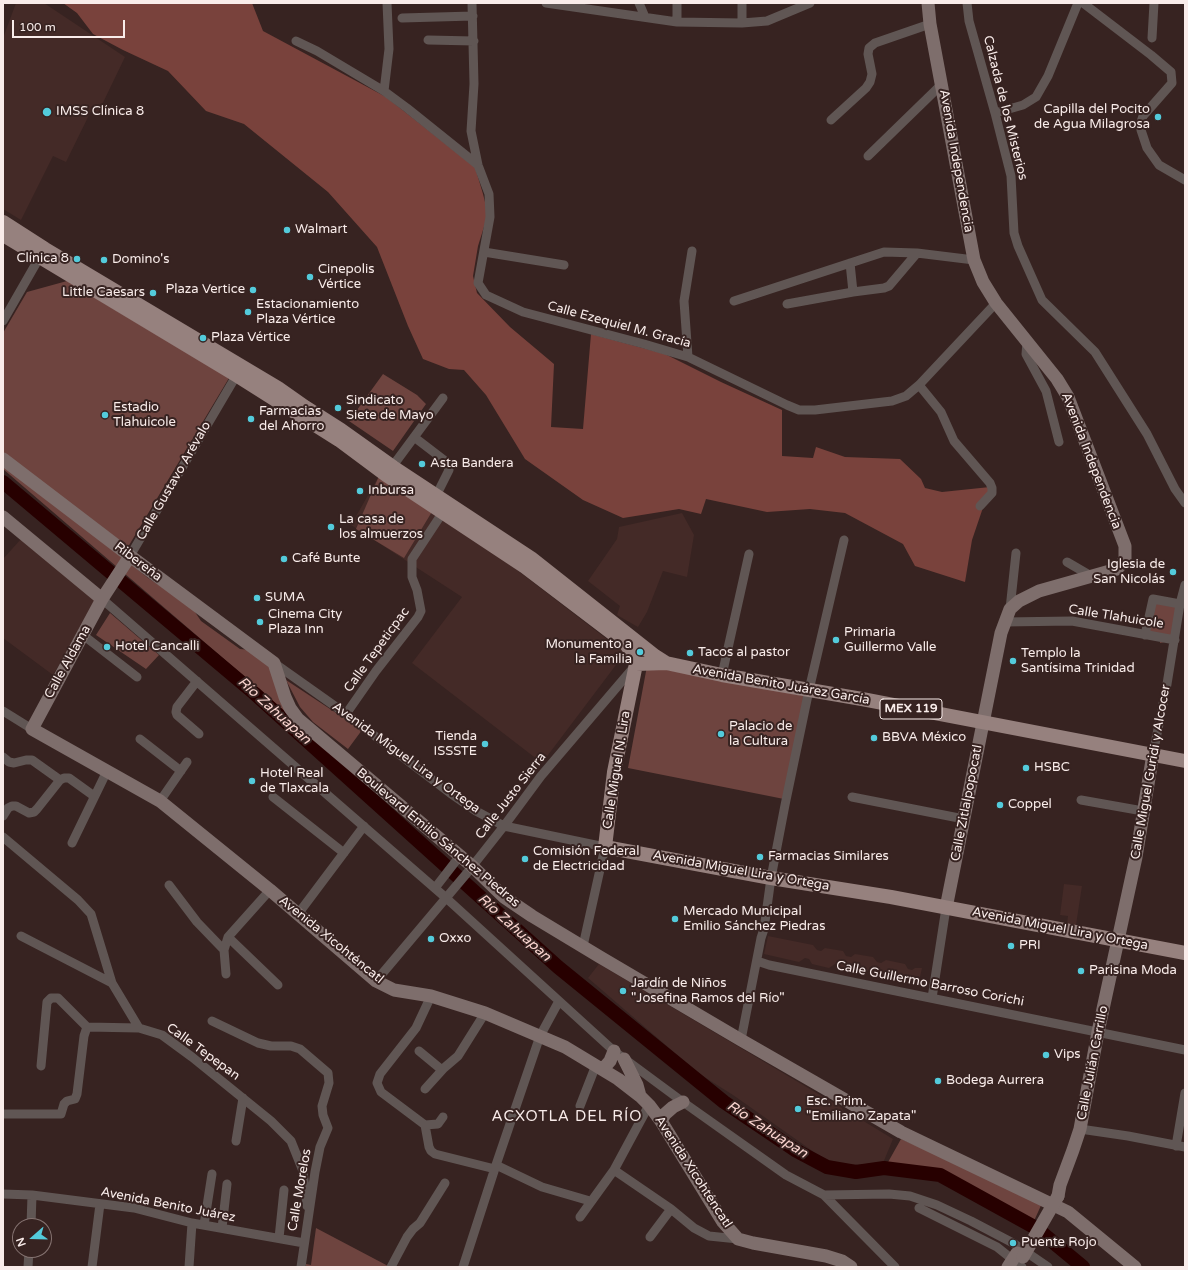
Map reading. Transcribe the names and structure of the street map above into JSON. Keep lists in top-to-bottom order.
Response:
{
  "streets": {
    "main road": [
      "Avenida Benito Juárez García",
      "MEX 119",
      "Avenida Miguel Lira y Ortega",
      "Calle Miguel N. Lira"
    ],
    "street": [
      "Calzada de los Misterios",
      "Avenida Independencia",
      "Calle Ezequiel M. Gracía",
      "Calle Gustavo Arévalo",
      "Ribereña",
      "Calle Tlahuicole",
      "Calle Tepeticpac",
      "Calle Aldama",
      "Calle Miguel Guridi y Alcocer",
      "Calle Justo Sierra",
      "Calle Zitlalpopocatl",
      "Boulevard Emilio Sánchez Piedras",
      "Avenida Xicohténcatl",
      "Calle Guillermo Barroso Corichi",
      "Calle Tepepan",
      "Calle Julián Carrillo",
      "Calle Morelos",
      "Avenida Benito Juárez"
    ]
  },
  "crossings": [
    ["Avenida Independencia", "Calle Ezequiel M. Gracía"],
    ["Avenida Independencia", "Calle Zitlalpopocatl"],
    ["Calle Gustavo Arévalo", "Ribereña"],
    ["Calle Gustavo Arévalo", "Calle Aldama"],
    ["Calle Gustavo Arévalo", "MEX 119"],
    ["Ribereña", "Avenida Miguel Lira y Ortega"],
    ["Ribereña", "Boulevard Emilio Sánchez Piedras"],
    ["Calle Tlahuicole", "Calle Miguel Guridi y Alcocer"],
    ["Calle Tlahuicole", "Calle Zitlalpopocatl"],
    ["Calle Tepeticpac", "MEX 119"],
    ["Calle Tepeticpac", "Avenida Miguel Lira y Ortega"],
    ["Calle Aldama", "Avenida Xicohténcatl"],
    ["Avenida Benito Juárez García", "MEX 119"],
    ["Avenida Benito Juárez García", "Calle Miguel N. Lira"],
    ["Avenida Benito Juárez García", "Calle Miguel Guridi y Alcocer"],
    ["Avenida Benito Juárez García", "Calle Justo Sierra"],
    ["Avenida Benito Juárez García", "Calle Zitlalpopocatl"],
    ["MEX 119", "Calle Miguel N. Lira"],
    ["MEX 119", "Calle Justo Sierra"],
    ["Avenida Miguel Lira y Ortega", "Calle Miguel N. Lira"],
    ["Avenida Miguel Lira y Ortega", "Calle Miguel Guridi y Alcocer"],
    ["Avenida Miguel Lira y Ortega", "Calle Justo Sierra"],
    ["Avenida Miguel Lira y Ortega", "Calle Zitlalpopocatl"],
    ["Avenida Miguel Lira y Ortega", "Boulevard Emilio Sánchez Piedras"],
    ["Avenida Miguel Lira y Ortega", "Calle Julián Carrillo"],
    ["Calle Miguel N. Lira", "Calle Justo Sierra"],
    ["Calle Miguel N. Lira", "Boulevard Emilio Sánchez Piedras"],
    ["Calle Miguel Guridi y Alcocer", "Calle Julián Carrillo"],
    ["Calle Justo Sierra", "Boulevard Emilio Sánchez Piedras"],
    ["Calle Justo Sierra", "Avenida Xicohténcatl"],
    ["Calle Zitlalpopocatl", "Calle Guillermo Barroso Corichi"],
    ["Calle Guillermo Barroso Corichi", "Calle Julián Carrillo"],
    ["Calle Tepepan", "Calle Morelos"],
    ["Calle Morelos", "Avenida Benito Juárez"]
  ],
  "districts": ["ACXOTLA DEL RÍO"],
  "water": ["Río Zahuapan"],
  "places": [
    "IMSS Clínica 8",
    "Capilla del Pocito de Agua Milagrosa",
    "Walmart",
    "Clínica 8",
    "Domino's",
    "Cinepolis Vértice",
    "Plaza Vertice",
    "Little Caesars",
    "Estacionamiento Plaza Vértice",
    "Plaza Vértice",
    "Sindicato Siete de Mayo",
    "Estadio Tlahuicole",
    "Farmacias del Ahorro",
    "Asta Bandera",
    "Inbursa",
    "La casa de los almuerzos",
    "Café Bunte",
    "Iglesia de San Nicolás",
    "SUMA",
    "Cinema City Plaza Inn",
    "Primaria Guillermo Valle",
    "Hotel Cancalli",
    "Monumento a la Familia",
    "Tacos al pastor",
    "Templo la Santísima Trinidad",
    "Palacio de la Cultura",
    "BBVA México",
    "Tienda ISSSTE",
    "HSBC",
    "Hotel Real de Tlaxcala",
    "Coppel",
    "Farmacias Similares",
    "Comisión Federal de Electricidad",
    "Mercado Municipal Emilio Sánchez Piedras",
    "Oxxo",
    "PRI",
    "Parisina Moda",
    "Jardín de Niños \"Josefina Ramos del Río\"",
    "Vips",
    "Bodega Aurrera",
    "Esc. Prim. \"Emiliano Zapata\"",
    "Puente Rojo"
  ],
  "scale_bar": "100 m",
  "north": "left"
}
